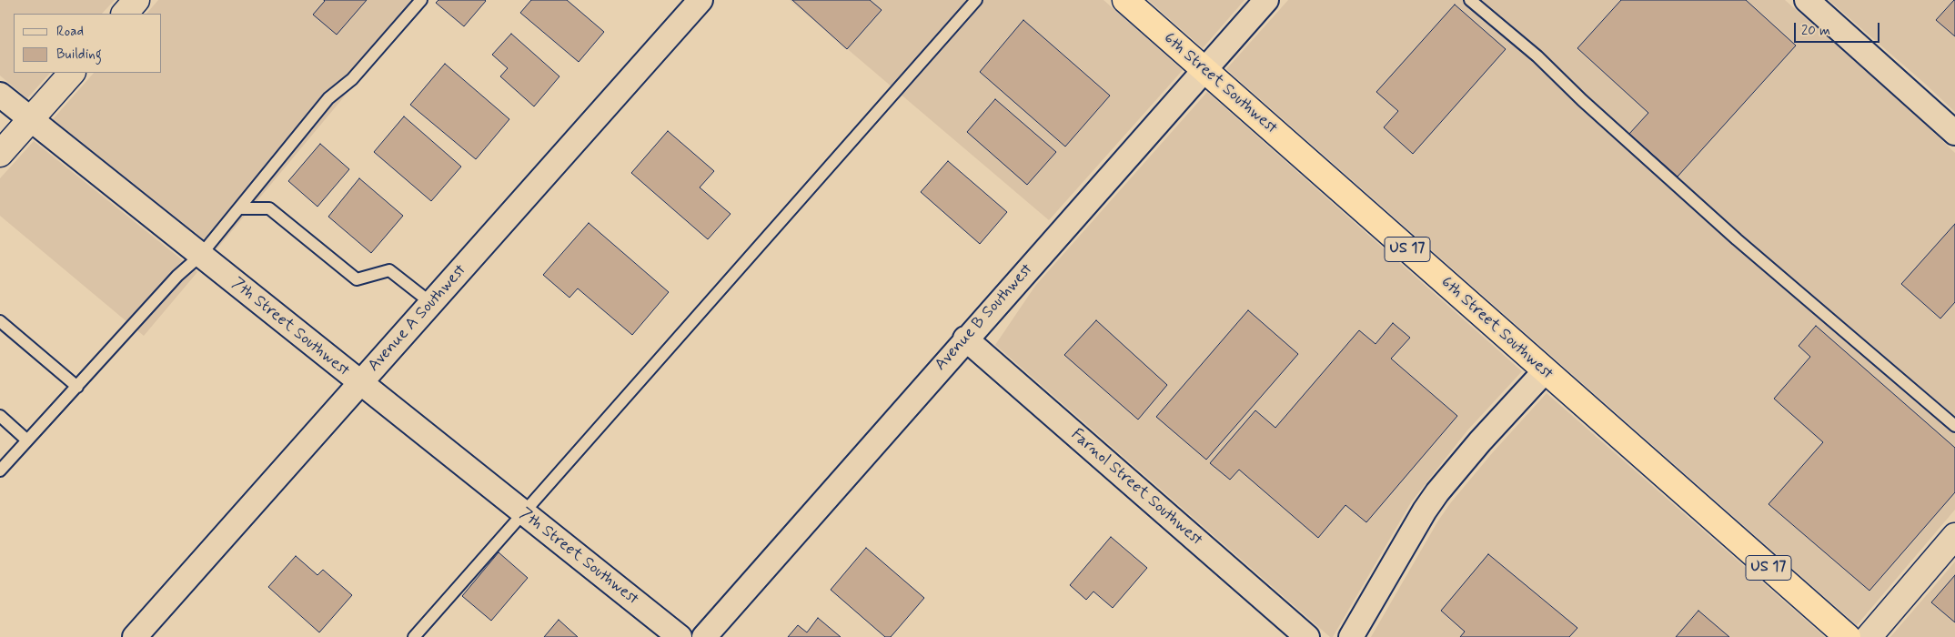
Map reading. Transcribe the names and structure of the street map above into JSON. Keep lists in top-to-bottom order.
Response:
{
  "streets": {
    "highway": ["6th Street Southwest", "US 17"],
    "street": [
      "Avenue B Southwest",
      "Avenue A Southwest",
      "7th Street Southwest",
      "Farnol Street Southwest"
    ]
  },
  "crossings": [
    ["6th Street Southwest", "Avenue B Southwest"],
    ["Avenue B Southwest", "Farnol Street Southwest"],
    ["Avenue A Southwest", "7th Street Southwest"]
  ],
  "legend": ["Road", "Building"],
  "scale_bar": "20 m"
}
